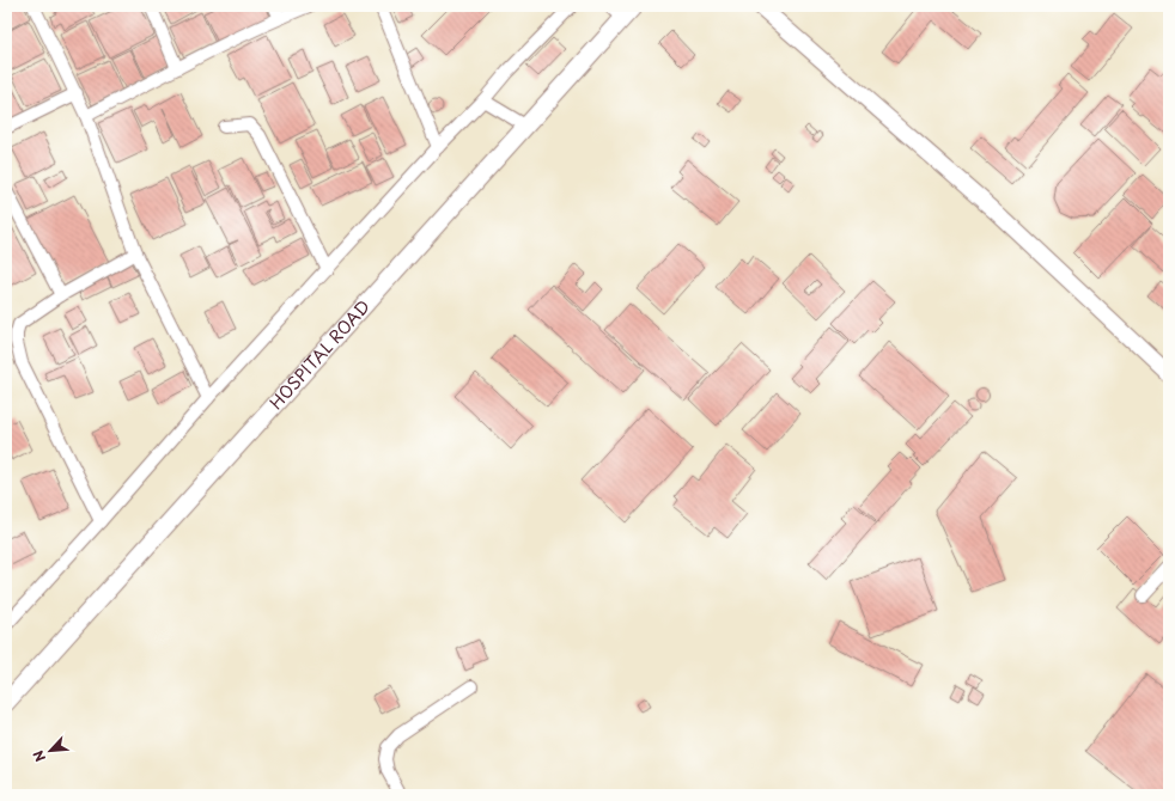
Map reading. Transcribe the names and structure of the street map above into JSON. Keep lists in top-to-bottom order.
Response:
{
  "streets": {
    "main road": ["HOSPITAL ROAD"]
  },
  "north": "bottom left"
}
